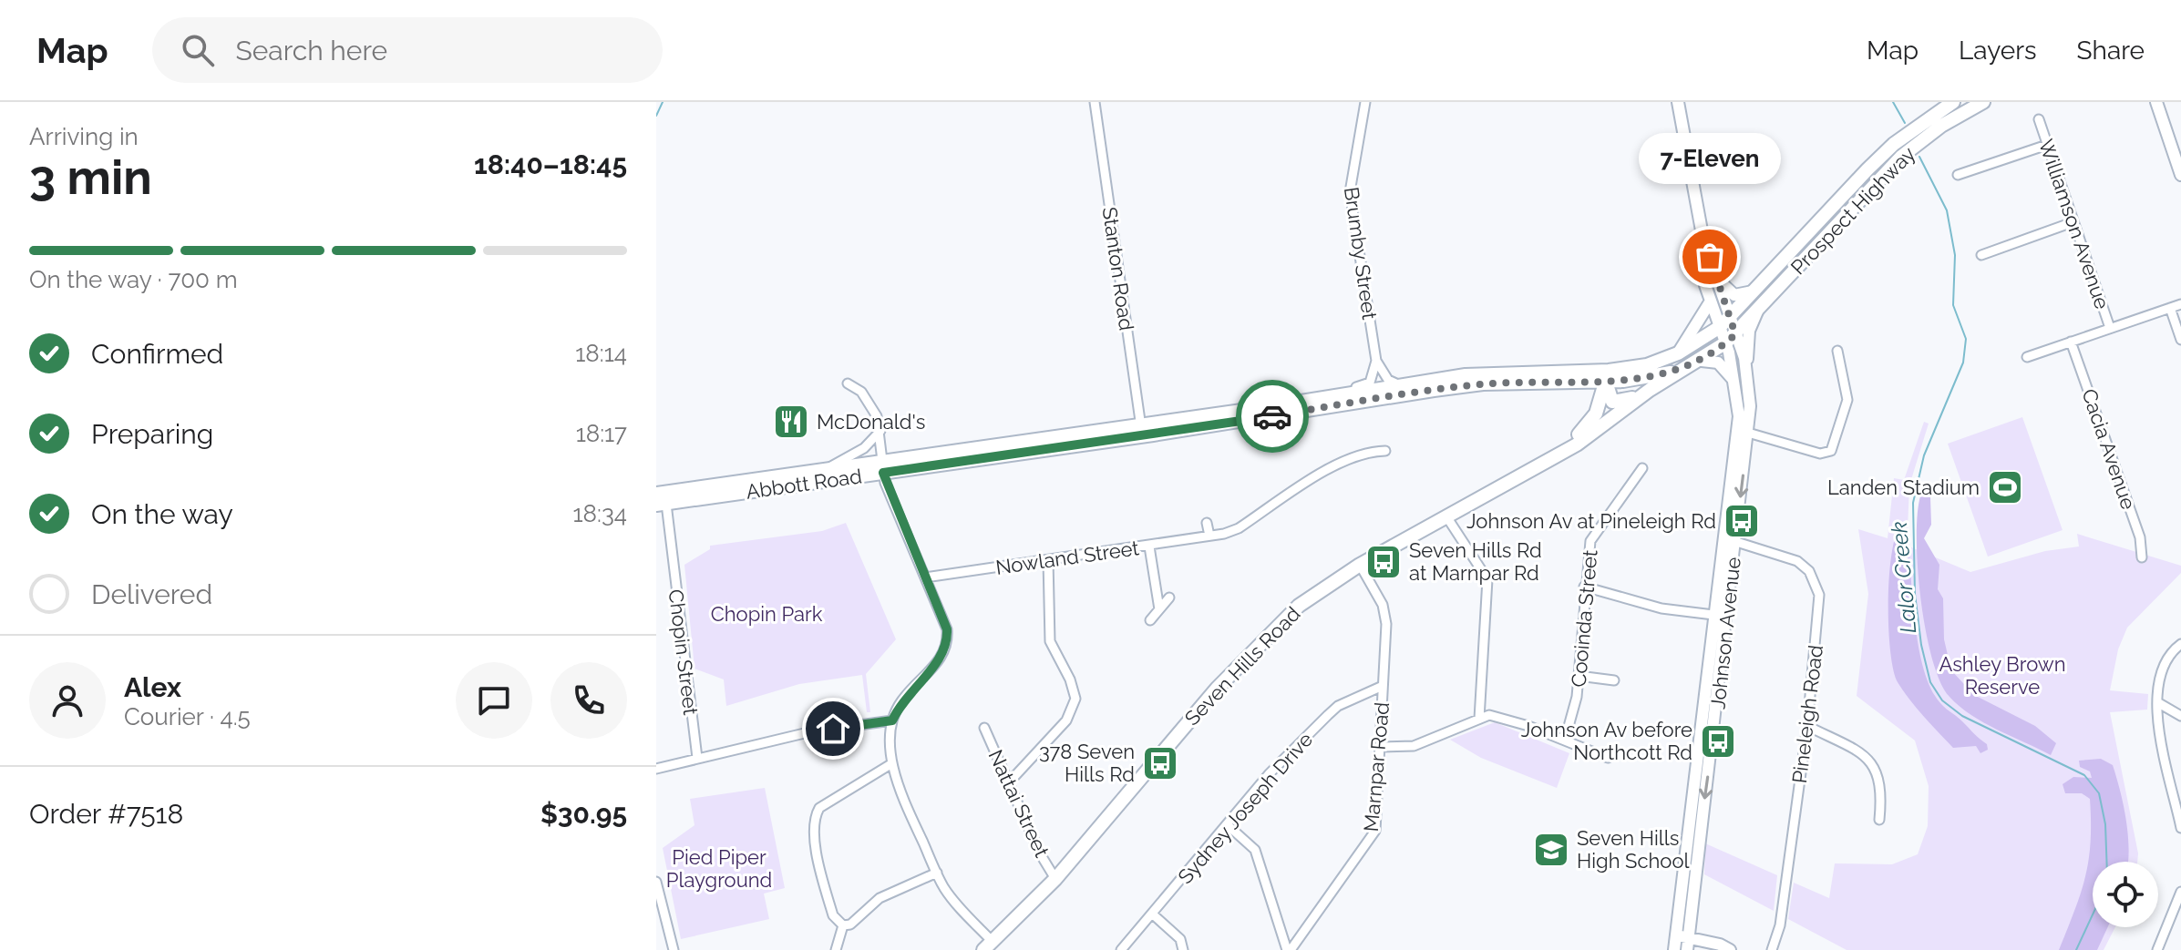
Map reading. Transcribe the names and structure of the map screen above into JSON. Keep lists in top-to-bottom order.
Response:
{
  "streets": {
    "main road": [
      "Prospect Highway",
      "Abbott Road",
      "Johnson Avenue",
      "Seven Hills Road"
    ],
    "street": [
      "Williamson Avenue",
      "Brumby Street",
      "Stanton Road",
      "Cacia Avenue",
      "Nowland Street",
      "Cooinda Street",
      "Chopin Street",
      "Pineleigh Road",
      "Marnpar Road",
      "Nattai Street",
      "Sydney Joseph Drive"
    ]
  },
  "crossings": [
    ["Prospect Highway", "Johnson Avenue"],
    ["Prospect Highway", "Seven Hills Road"],
    ["Stanton Road", "Abbott Road"],
    ["Abbott Road", "Chopin Street"],
    ["Abbott Road", "Seven Hills Road"],
    ["Johnson Avenue", "Seven Hills Road"],
    ["Johnson Avenue", "Pineleigh Road"],
    ["Seven Hills Road", "Marnpar Road"],
    ["Seven Hills Road", "Nattai Street"],
    ["Marnpar Road", "Sydney Joseph Drive"]
  ],
  "water": ["Lalor Creek"],
  "parks": ["Chopin Park", "Ashley Brown Reserve", "Pied Piper Playground"],
  "places": {
    "other": ["7-Eleven"],
    "restaurant": ["McDonald's"],
    "sports": ["Landen Stadium"],
    "bus stop": [
      "Johnson Av at Pineleigh Rd",
      "Seven Hills Rd at Marnpar Rd",
      "Johnson Av before Northcott Rd",
      "378 Seven Hills Rd"
    ],
    "school or university": ["Seven Hills High School"]
  },
  "page": {
    "header": "Map",
    "search": "Search here",
    "nav": ["Map", "Layers", "Share"],
    "heading": ["3 min", "Arriving in", "18:40–18:45"],
    "panel": [
      "Alex",
      "Courier · 4.5",
      "Order #7518",
      "$30.95"
    ],
    "bubble": "7-Eleven",
    "bar": "On the way · 700 m",
    "list": [
      ["Confirmed", "18:14"],
      ["Preparing", "18:17"],
      ["On the way", "18:34"],
      "Delivered"
    ]
  }
}
